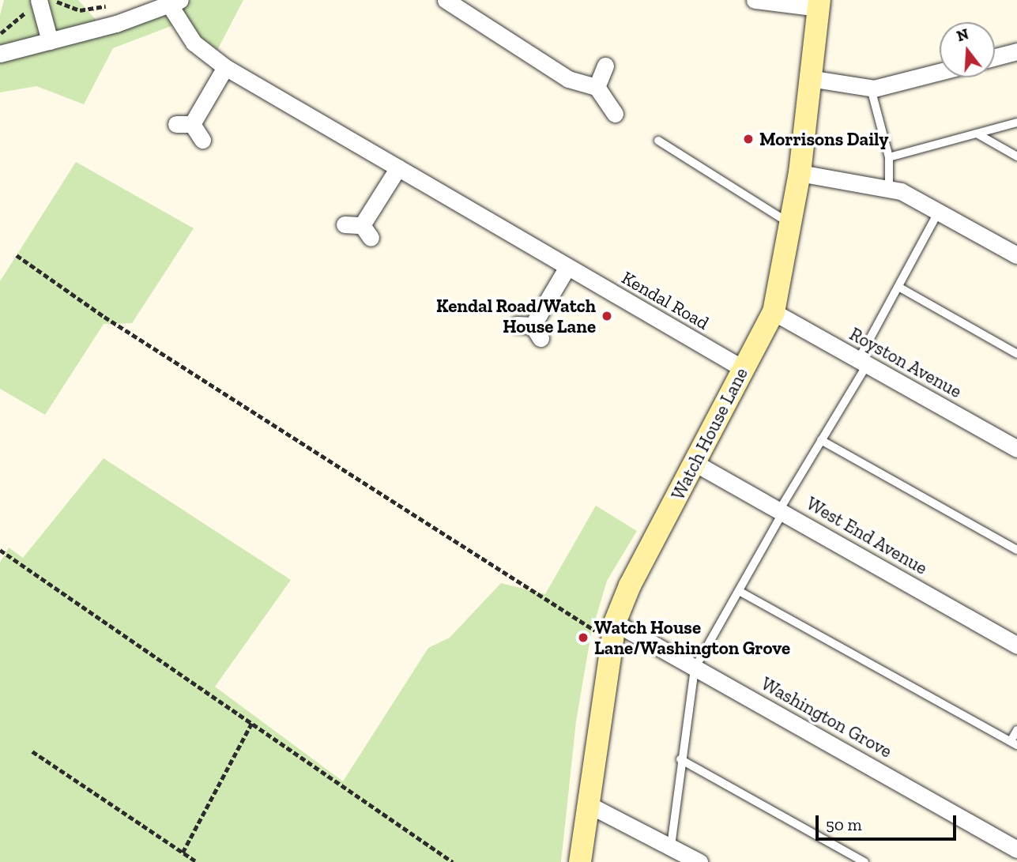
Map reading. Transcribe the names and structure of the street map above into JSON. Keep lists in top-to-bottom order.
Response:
{
  "streets": {
    "street": [
      "Kendal Road",
      "Royston Avenue",
      "Watch House Lane",
      "West End Avenue",
      "Washington Grove"
    ]
  },
  "crossings": [
    ["Kendal Road", "Watch House Lane"],
    ["Royston Avenue", "Watch House Lane"],
    ["Watch House Lane", "West End Avenue"],
    ["Watch House Lane", "Washington Grove"]
  ],
  "places": ["Morrisons Daily", "Kendal Road/Watch House Lane", "Watch House Lane/Washington Grove"],
  "scale_bar": "50 m",
  "north": "top"
}
